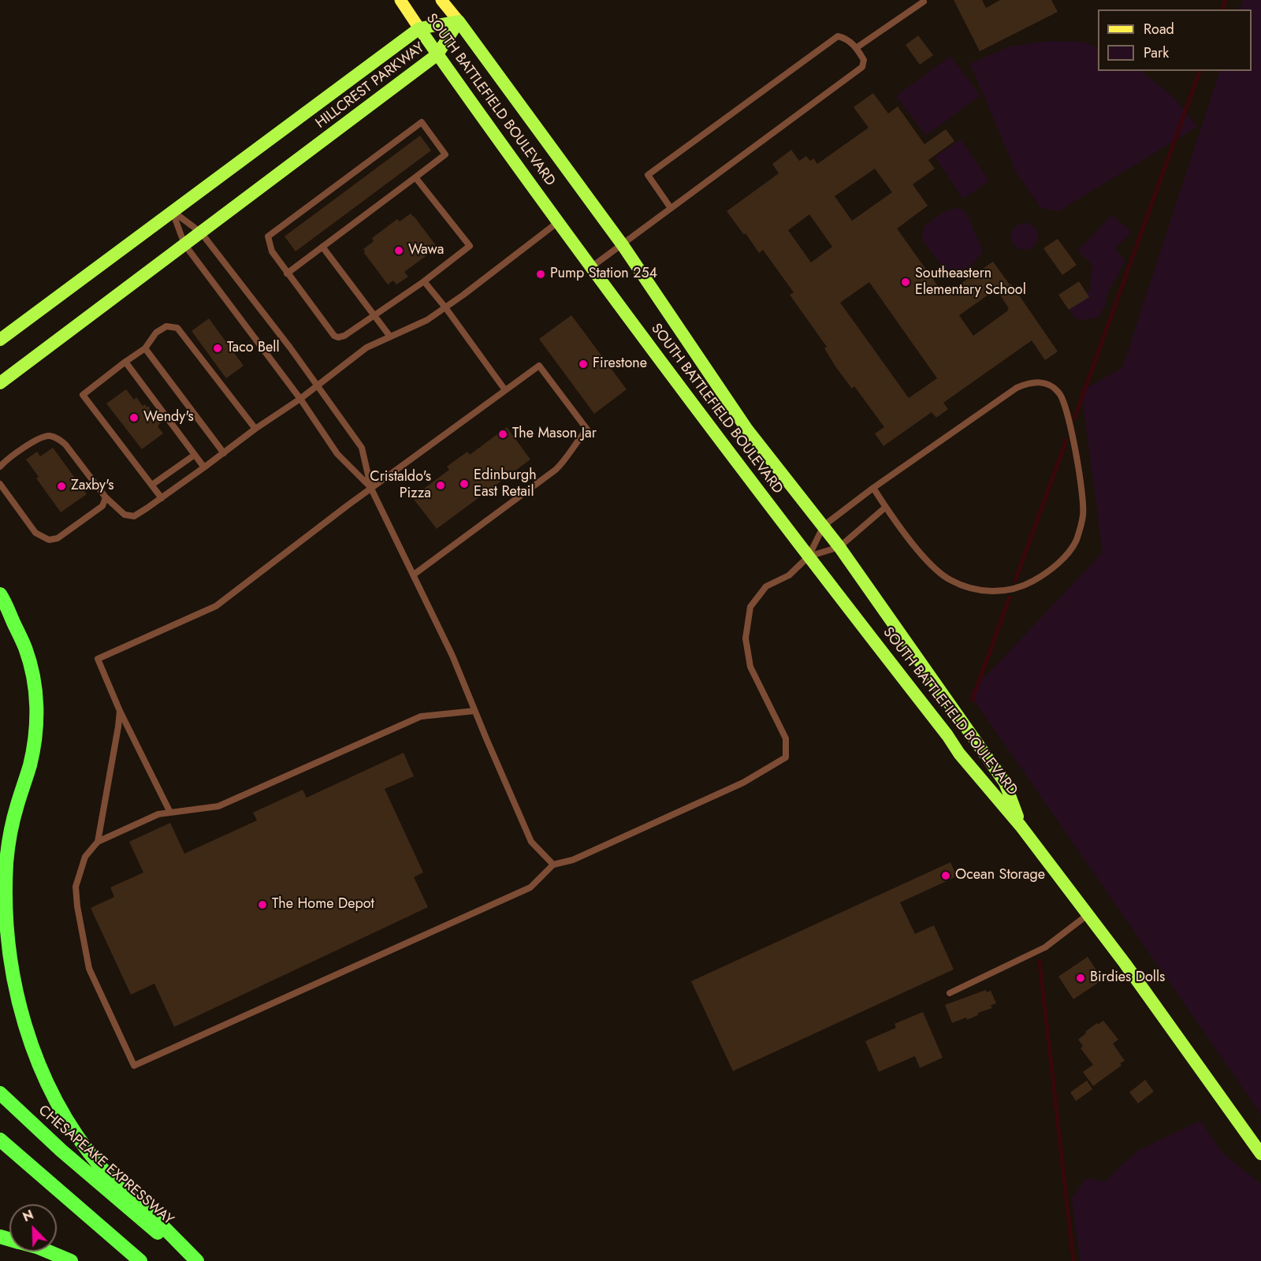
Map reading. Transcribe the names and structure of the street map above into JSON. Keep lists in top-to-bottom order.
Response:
{
  "streets": {
    "highway": ["HILLCREST PARKWAY", "SOUTH BATTLEFIELD BOULEVARD", "CHESAPEAKE EXPRESSWAY"]
  },
  "crossings": [
    ["HILLCREST PARKWAY", "SOUTH BATTLEFIELD BOULEVARD"]
  ],
  "places": [
    "Wawa",
    "Pump Station 254",
    "Southeastern Elementary School",
    "Taco Bell",
    "Firestone",
    "Wendy's",
    "The Mason Jar",
    "Edinburgh East Retail",
    "Cristaldo's Pizza",
    "Zaxby's",
    "Ocean Storage",
    "The Home Depot",
    "Birdies Dolls"
  ],
  "legend": ["Road", "Park"],
  "north": "top left"
}
